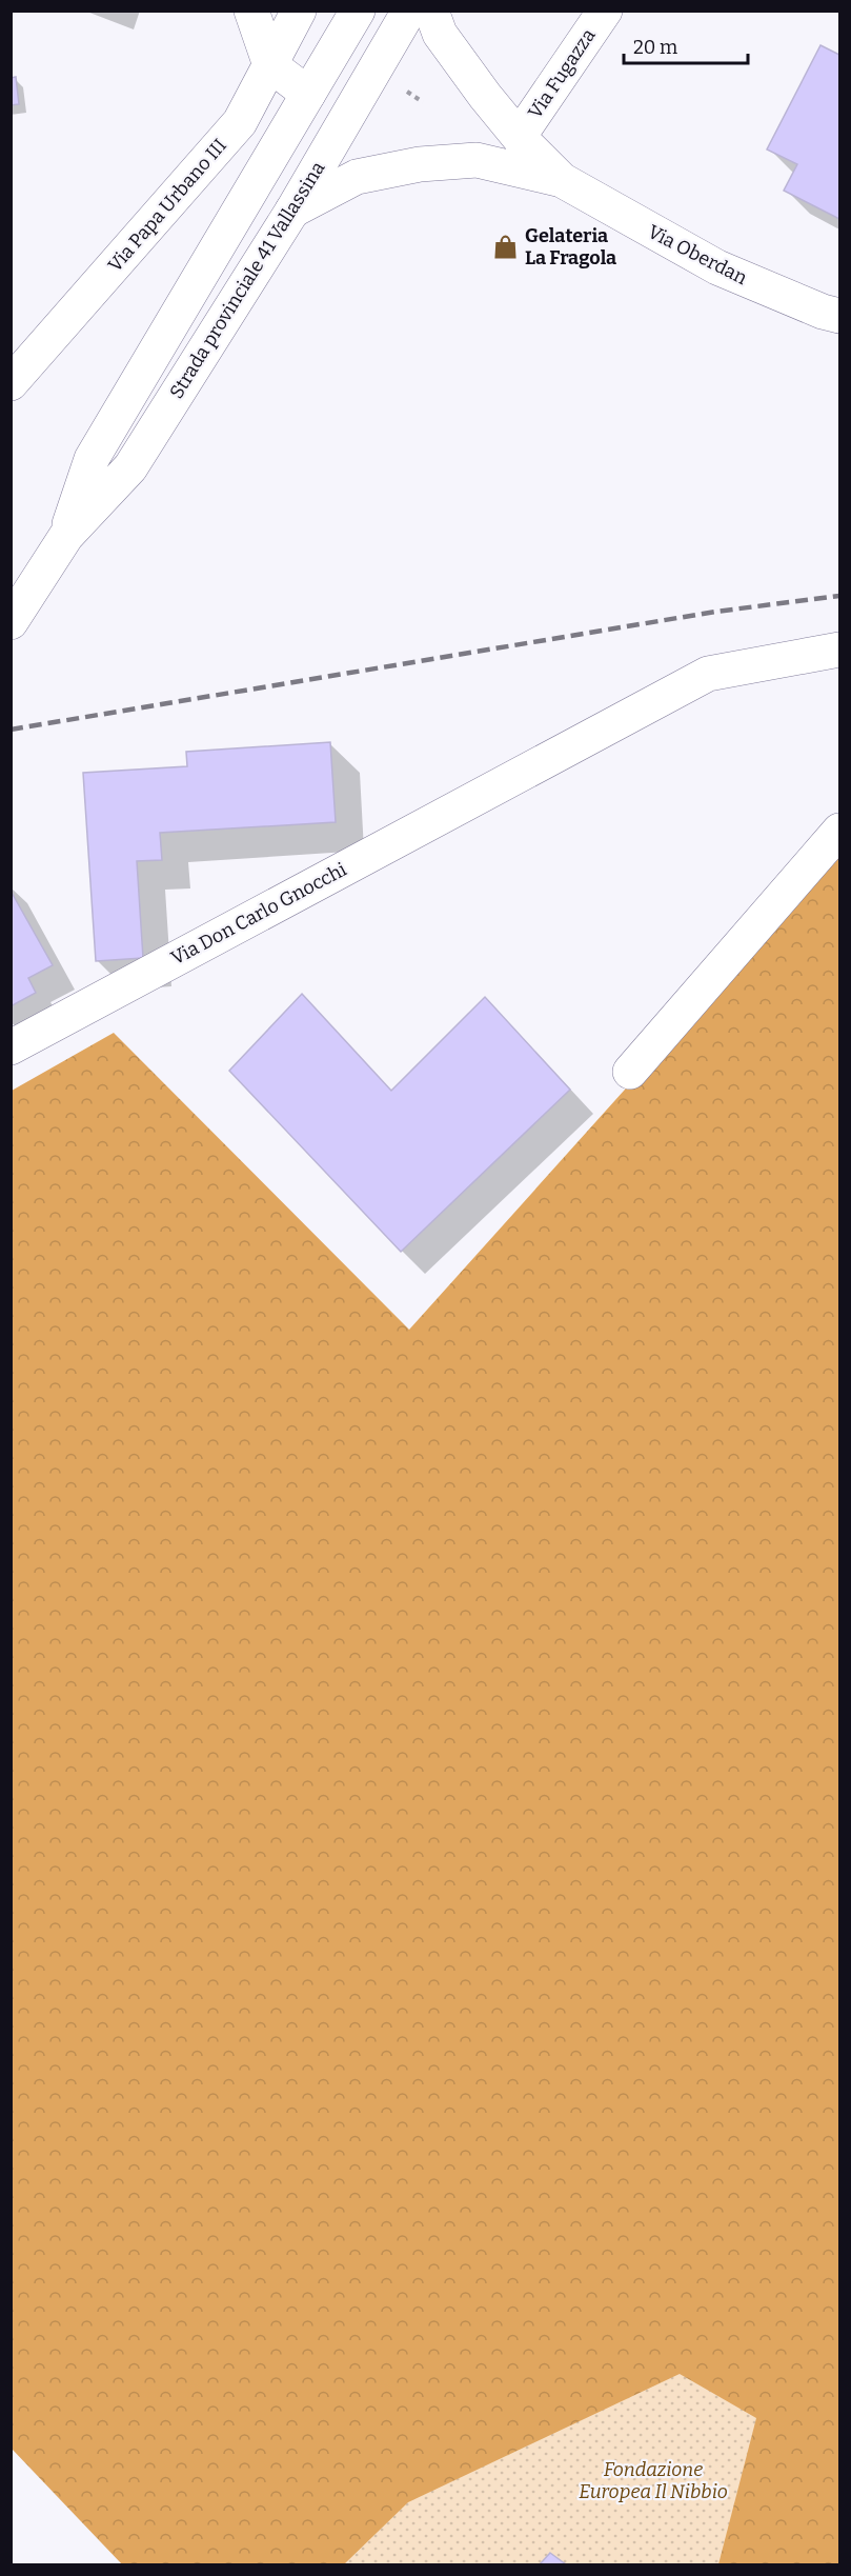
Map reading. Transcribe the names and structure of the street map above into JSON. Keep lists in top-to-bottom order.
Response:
{
  "streets": {
    "street": [
      "Via Fugazza",
      "Via Papa Urbano III",
      "Via Oberdan",
      "Strada provinciale 41 Vallassina",
      "Via Don Carlo Gnocchi"
    ]
  },
  "crossings": [
    ["Via Fugazza", "Via Oberdan"],
    ["Via Oberdan", "Strada provinciale 41 Vallassina"]
  ],
  "parks": ["Fondazione Europea Il Nibbio"],
  "places": {
    "shop": ["Gelateria La Fragola"]
  },
  "scale_bar": "20 m"
}
